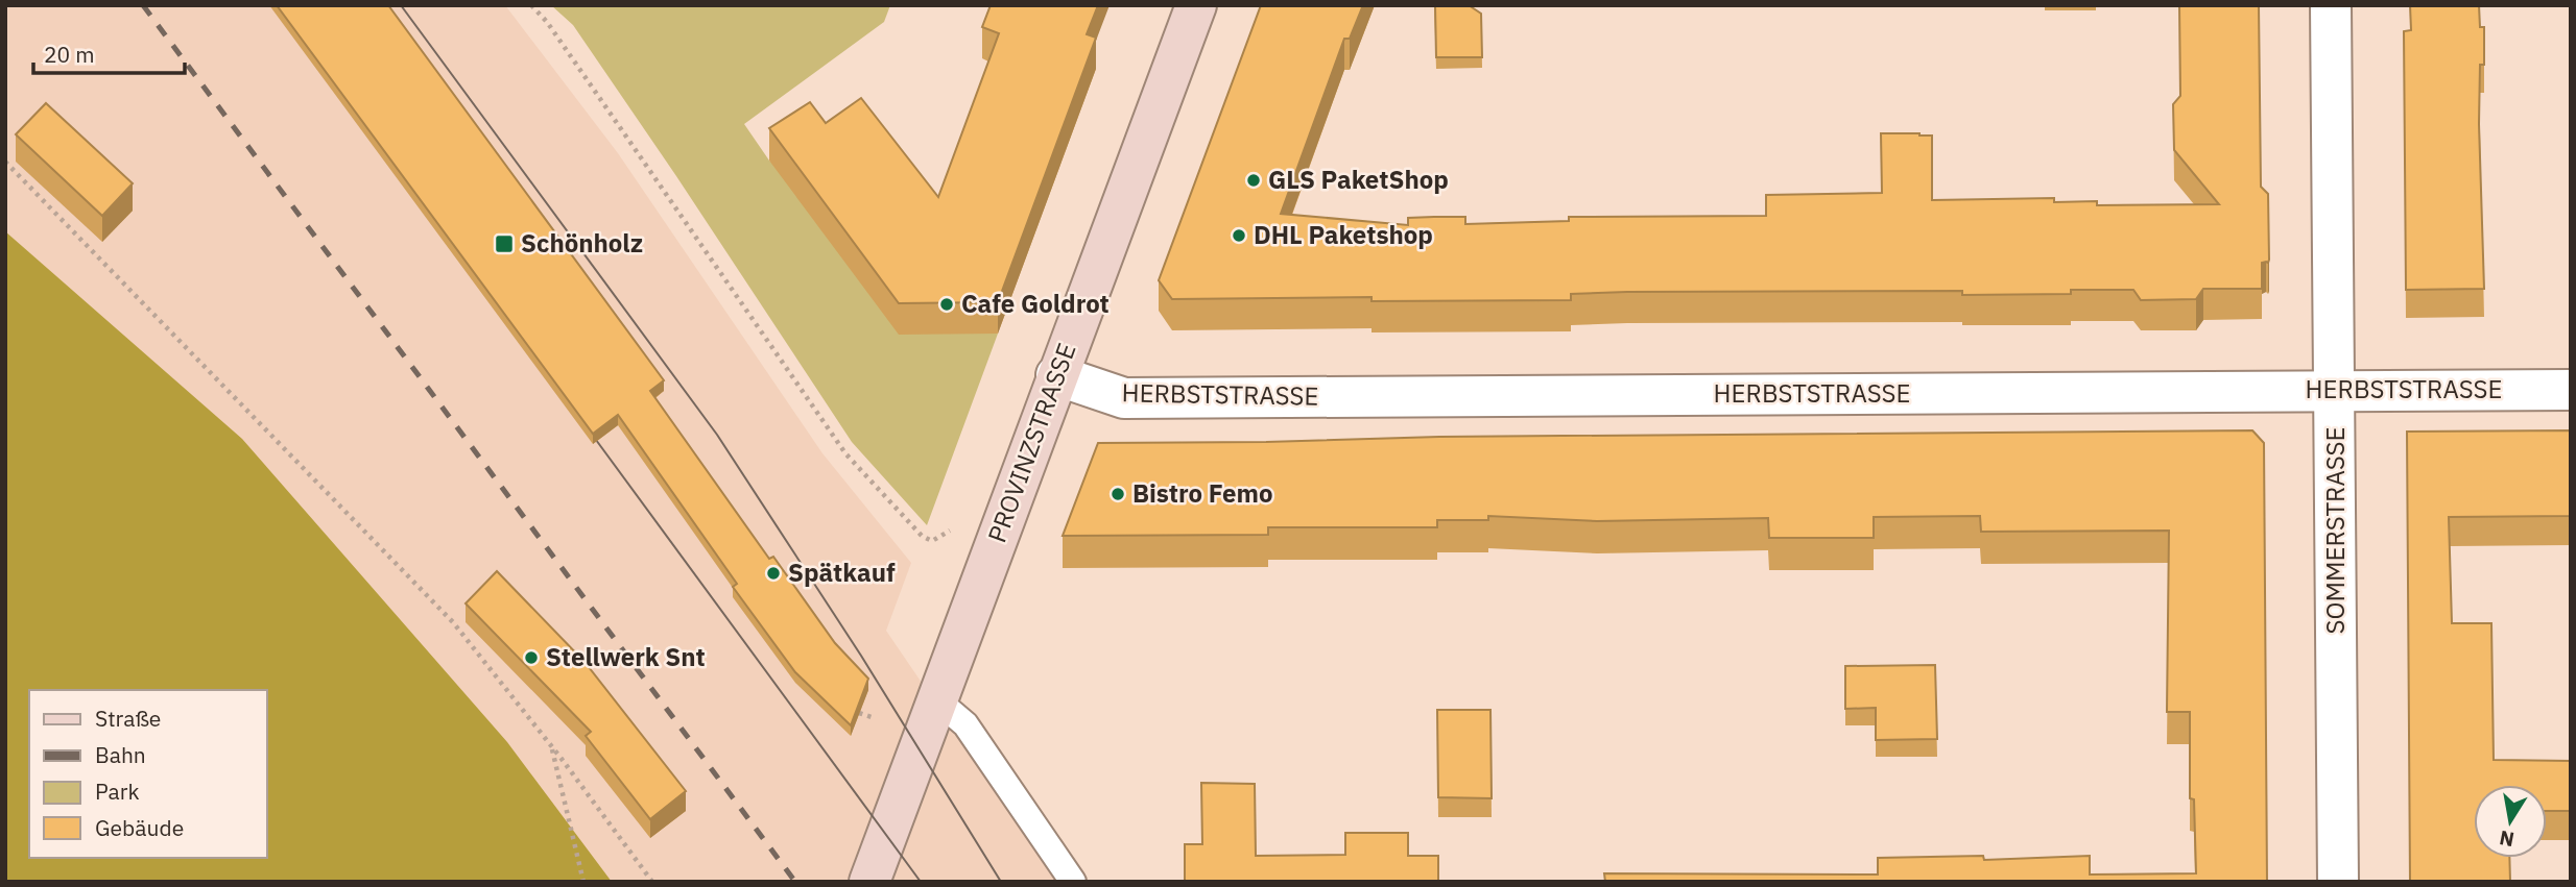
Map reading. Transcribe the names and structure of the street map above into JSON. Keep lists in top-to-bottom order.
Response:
{
  "streets": {
    "main road": ["PROVINZSTRASSE"],
    "street": ["HERBSTSTRASSE", "SOMMERSTRASSE"]
  },
  "crossings": [
    ["HERBSTSTRASSE", "PROVINZSTRASSE"],
    ["HERBSTSTRASSE", "SOMMERSTRASSE"]
  ],
  "places": {
    "other": [
      "GLS PaketShop",
      "DHL Paketshop",
      "Cafe Goldrot",
      "Bistro Femo",
      "Spätkauf",
      "Stellwerk Snt"
    ],
    "transit": ["Schönholz"]
  },
  "legend": [
    "Straße",
    "Bahn",
    "Park",
    "Gebäude"
  ],
  "scale_bar": "20 m",
  "north": "bottom"
}
